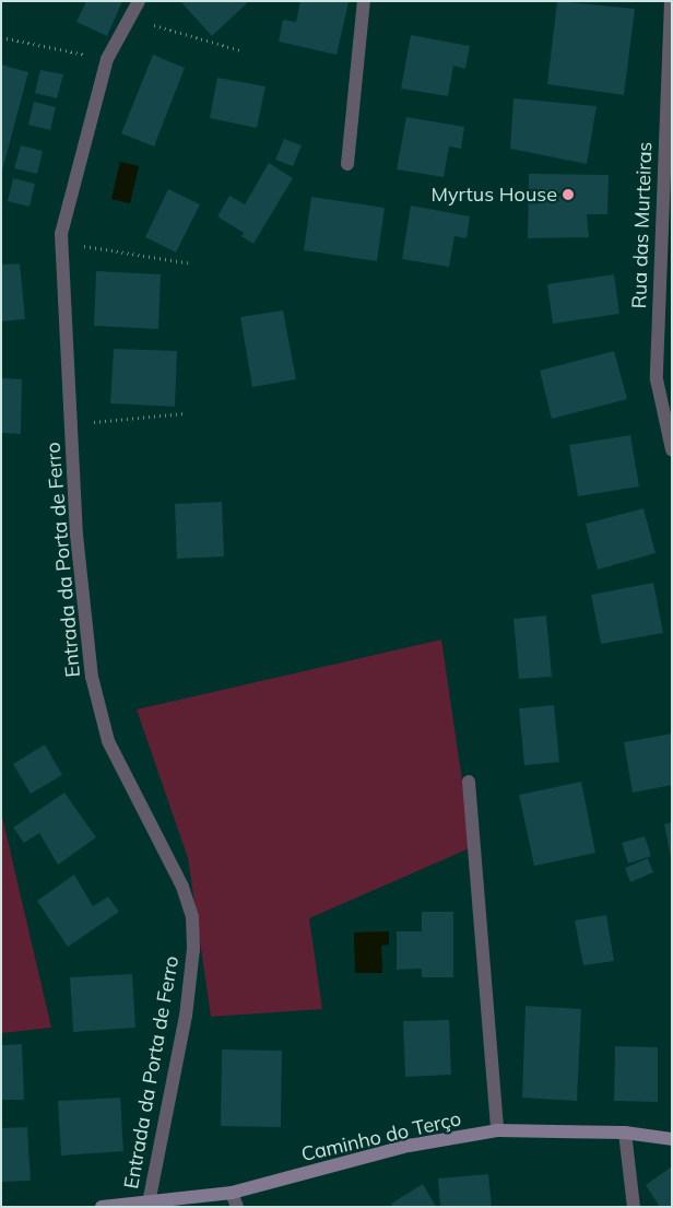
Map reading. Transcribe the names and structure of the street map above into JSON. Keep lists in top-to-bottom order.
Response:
{
  "streets": {
    "street": ["Rua das Murteiras", "Entrada da Porta de Ferro", "Caminho do Terço"]
  },
  "crossings": [
    ["Entrada da Porta de Ferro", "Caminho do Terço"]
  ],
  "places": ["Myrtus House"]
}
